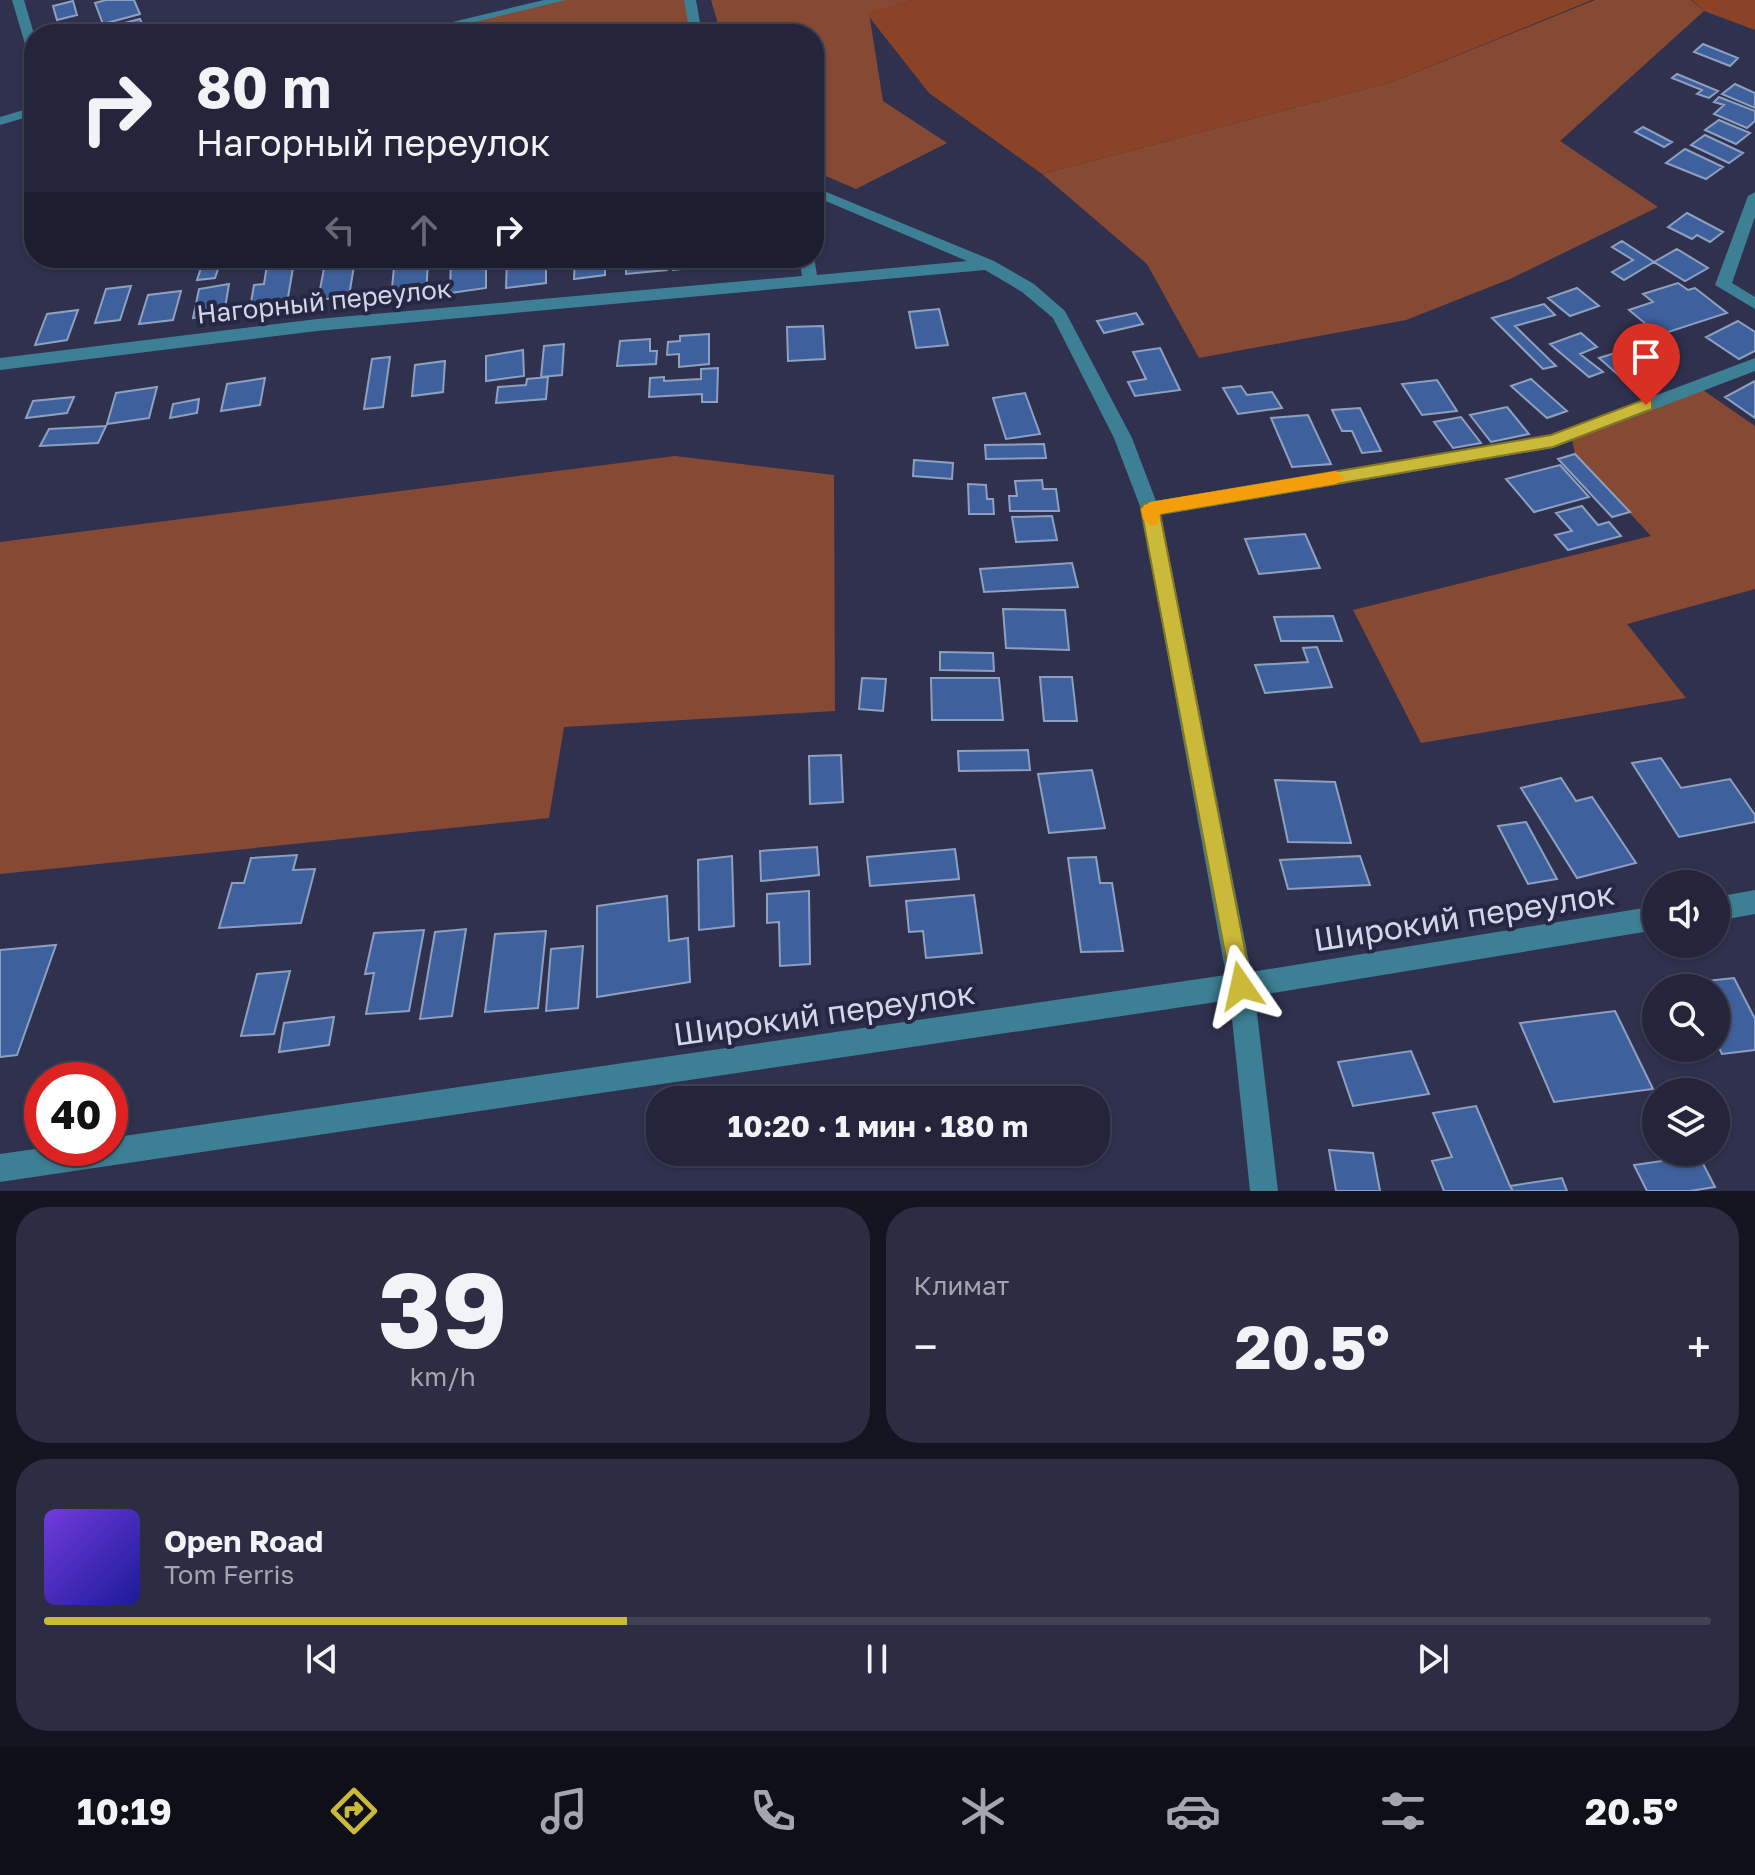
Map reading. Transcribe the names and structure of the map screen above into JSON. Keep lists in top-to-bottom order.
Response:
{
  "streets": {
    "street": ["Нагорный переулок", "Широкий переулок"]
  },
  "page": {
    "turn": ["80 m", "Нагорный переулок"],
    "limit": "40",
    "trip": "10:20 · 1 мин · 180 m",
    "tile": [
      ["39", "km/h"],
      "Климат"
    ],
    "heat": ["−", "20.5°", "+"],
    "song": ["Open Road", "Tom Ferris"],
    "tabs": ["10:19", "20.5°"]
  }
}
